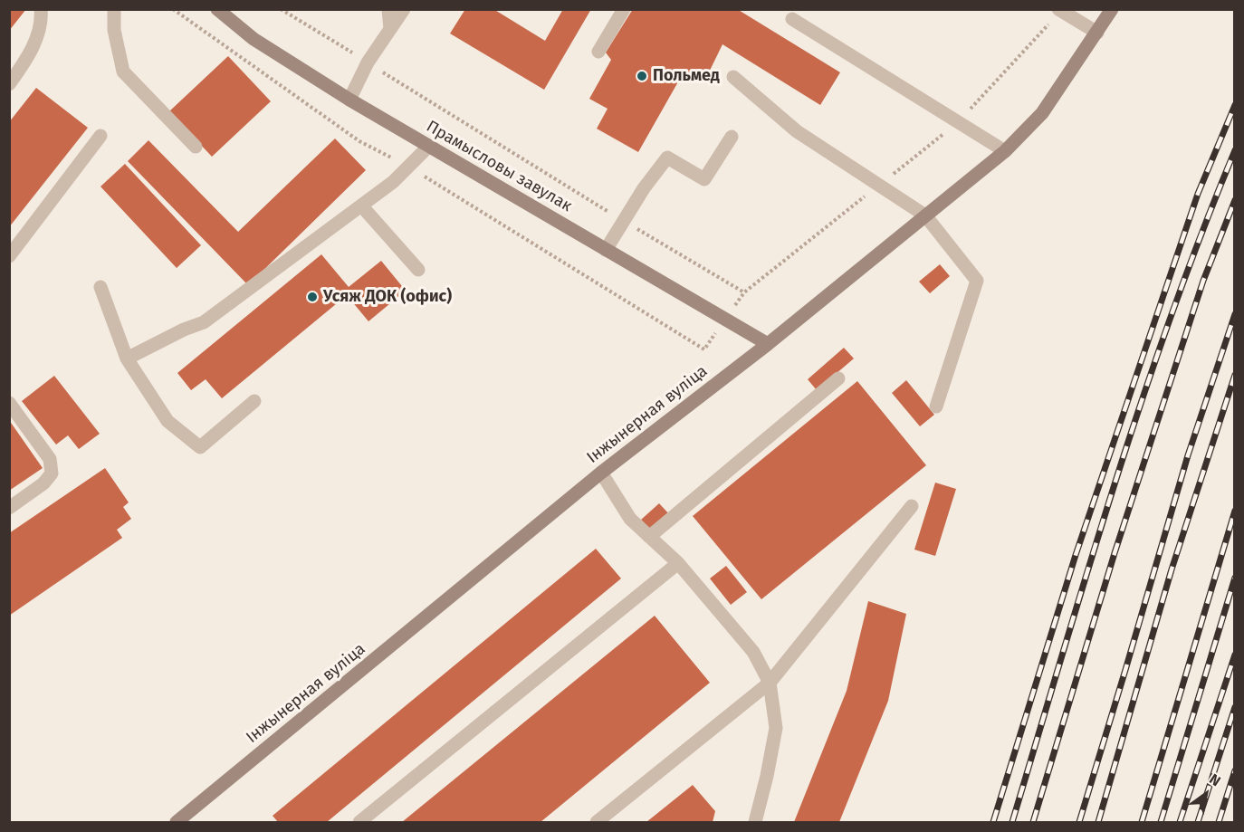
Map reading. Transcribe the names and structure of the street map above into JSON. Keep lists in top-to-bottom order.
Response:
{
  "streets": {
    "street": ["Прамысловы завулак", "Інжынерная вуліца"]
  },
  "crossings": [
    ["Прамысловы завулак", "Інжынерная вуліца"]
  ],
  "places": ["Польмед", "Усяж ДОК (офис)"],
  "north": "top right"
}
